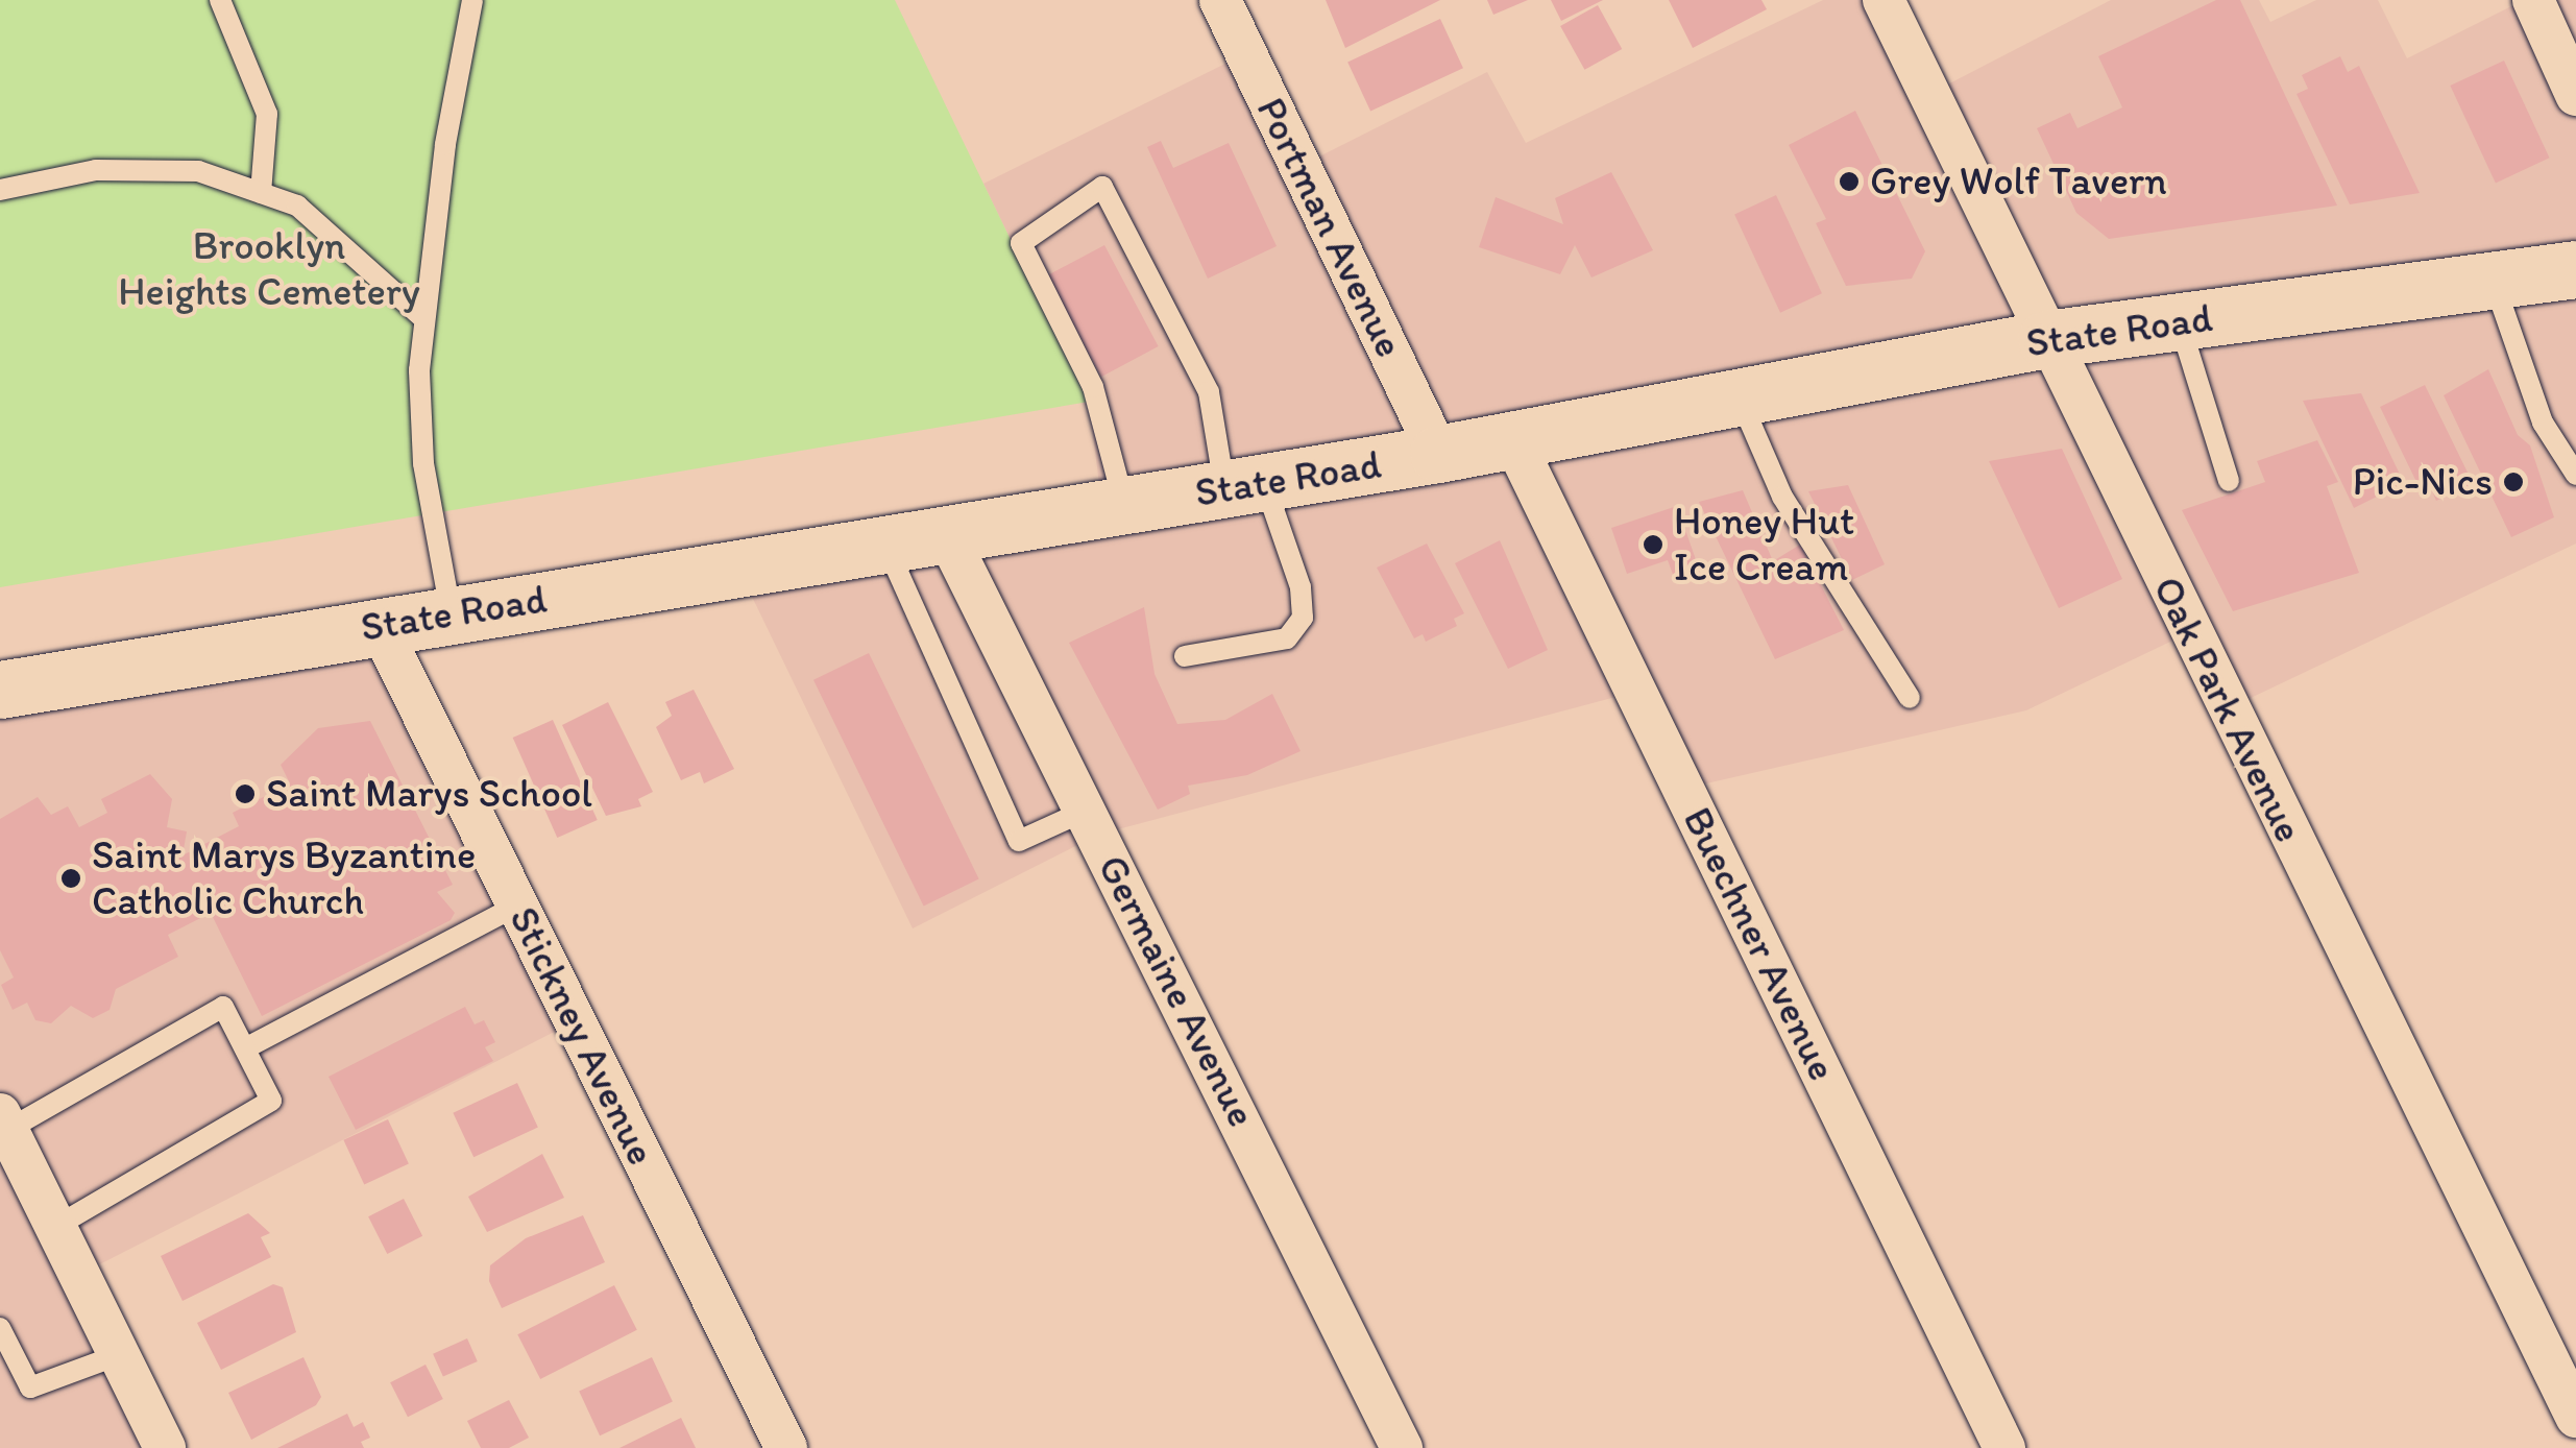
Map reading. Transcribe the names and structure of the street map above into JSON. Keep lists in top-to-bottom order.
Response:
{
  "streets": {
    "main road": ["State Road"],
    "street": [
      "Portman Avenue",
      "Oak Park Avenue",
      "Buechner Avenue",
      "Germaine Avenue",
      "Stickney Avenue"
    ]
  },
  "crossings": [
    ["Portman Avenue", "State Road"],
    ["State Road", "Oak Park Avenue"],
    ["State Road", "Buechner Avenue"],
    ["State Road", "Germaine Avenue"],
    ["State Road", "Stickney Avenue"]
  ],
  "parks": ["Brooklyn Heights Cemetery"],
  "places": [
    "Grey Wolf Tavern",
    "Pic-Nics",
    "Honey Hut Ice Cream",
    "Saint Marys School",
    "Saint Marys Byzantine Catholic Church"
  ]
}
